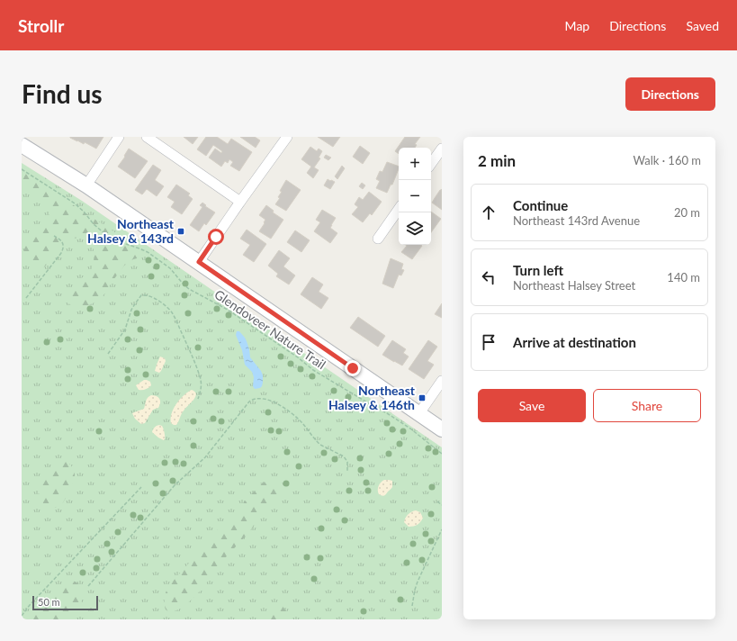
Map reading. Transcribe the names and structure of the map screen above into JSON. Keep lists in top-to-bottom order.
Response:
{
  "streets": {
    "path": ["Glendoveer Nature Trail"]
  },
  "places": {
    "transit": ["Northeast Halsey & 143rd", "Northeast Halsey & 146th"]
  },
  "scale_bar": "50 m",
  "page": {
    "header": "Strollr",
    "nav": ["Map", "Directions", "Saved"],
    "buttons": [
      "Directions",
      ["Save", "Share"]
    ],
    "title": "Find us",
    "heading": ["2 min", "Walk · 160 m"],
    "map_buttons": ["+", "−"],
    "list": [
      ["Continue", "Northeast 143rd Avenue", "20 m"],
      ["Turn left", "Northeast Halsey Street", "140 m"],
      "Arrive at destination"
    ],
    "scale": "50 m"
  }
}
